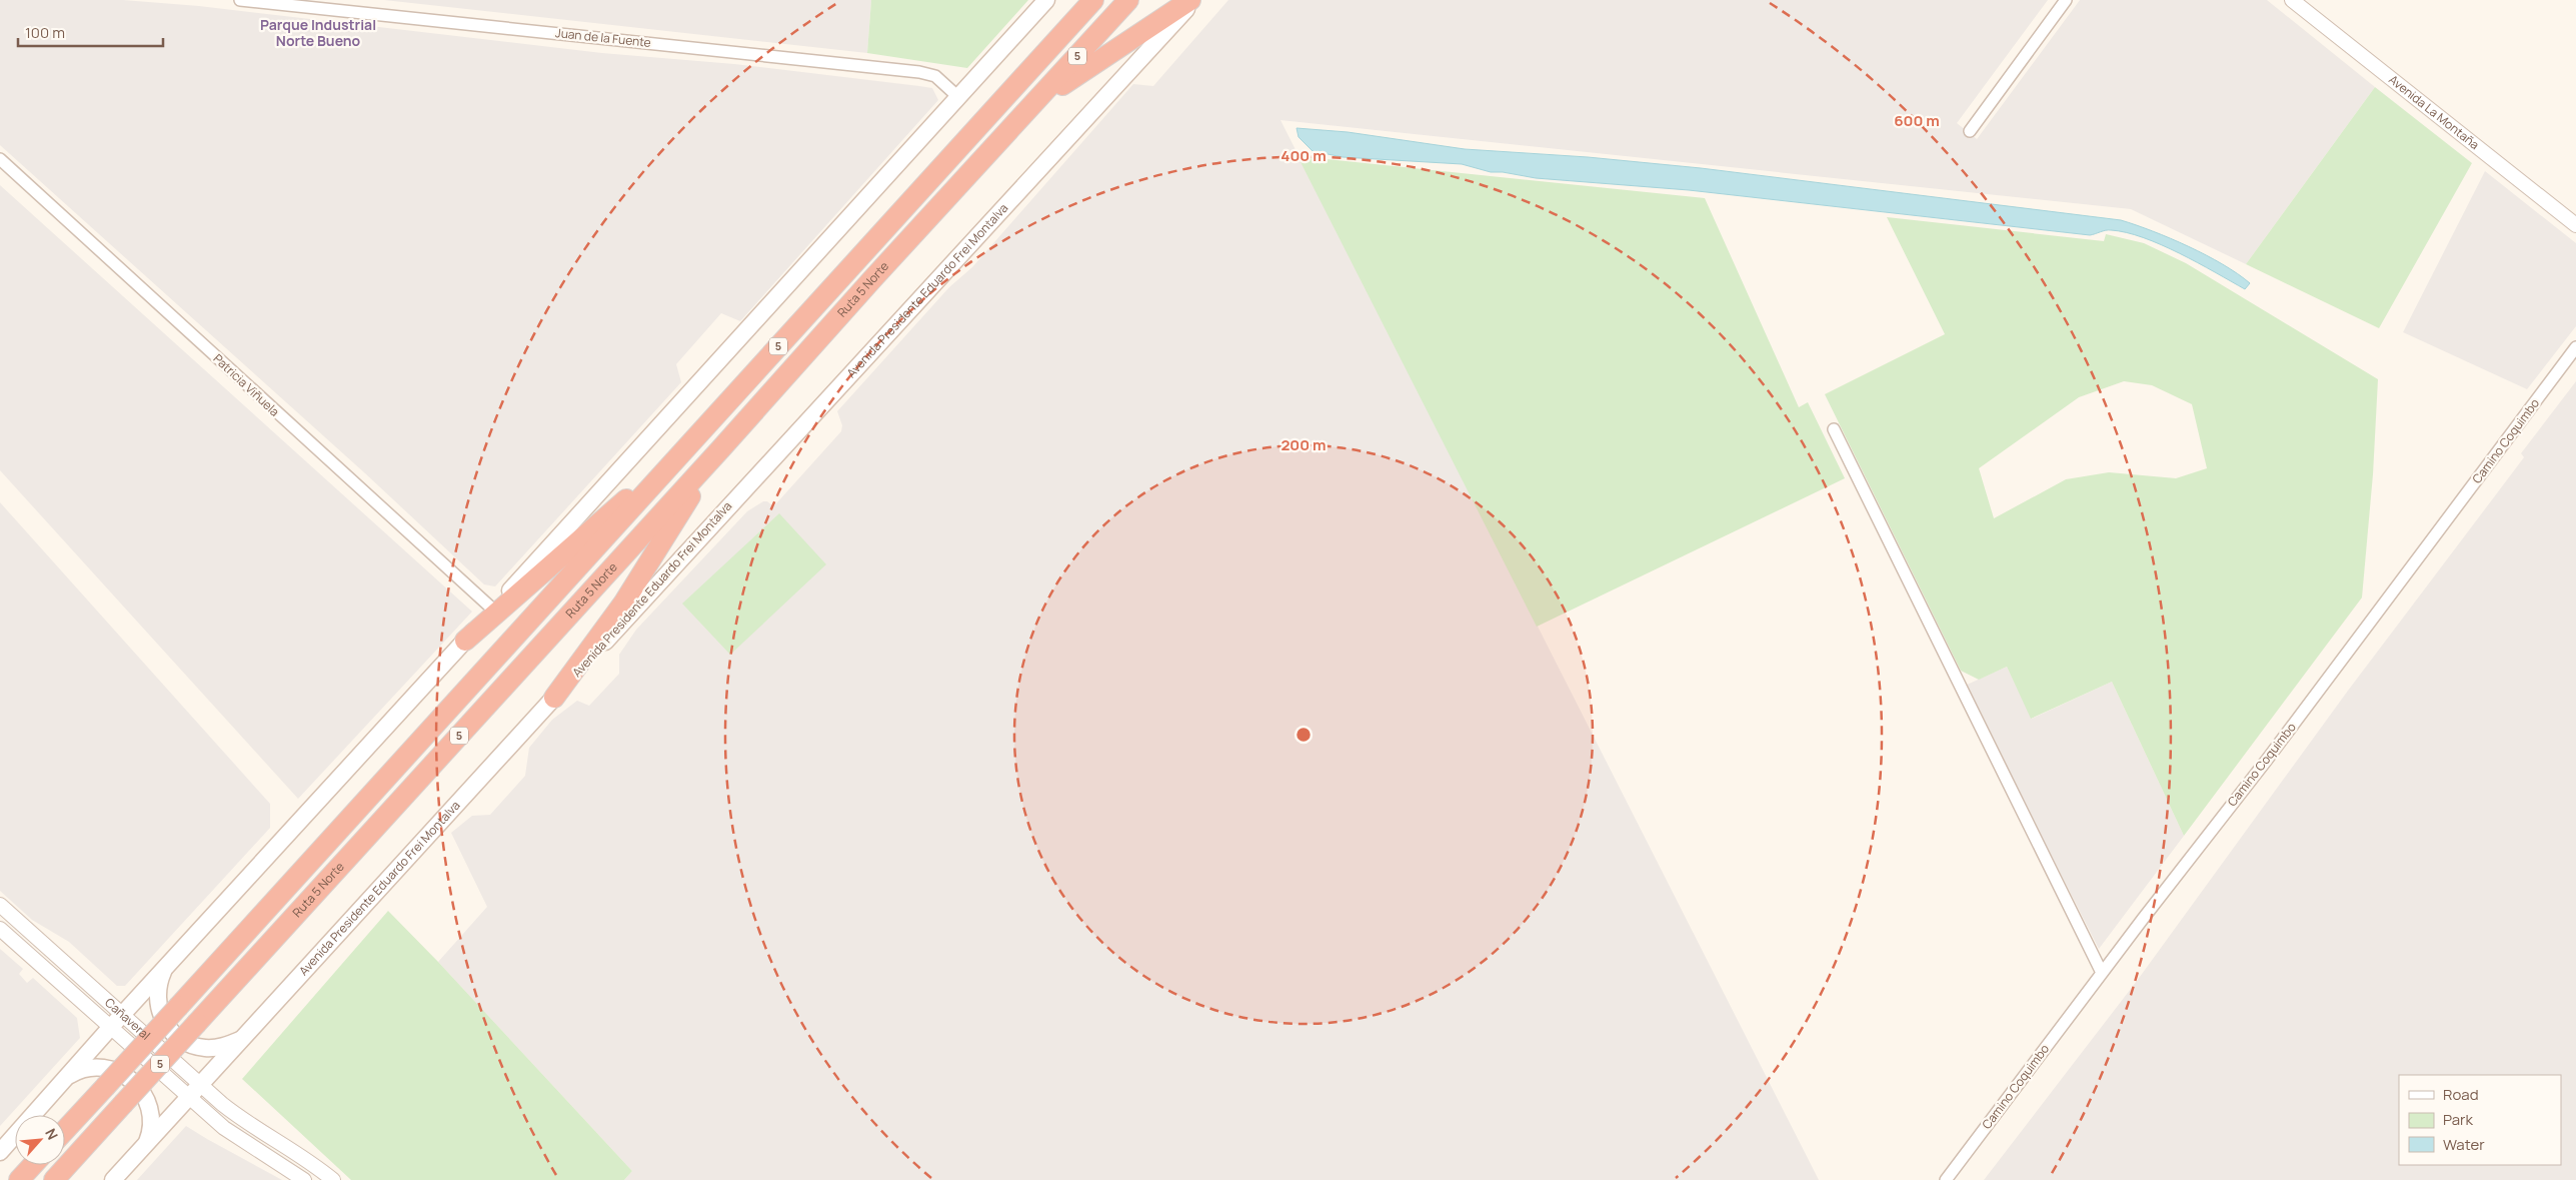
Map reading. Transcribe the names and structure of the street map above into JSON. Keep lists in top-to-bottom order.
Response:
{
  "streets": {
    "highway": ["5", "Ruta 5 Norte"],
    "main road": ["Avenida Presidente Eduardo Frei Montalva"],
    "street": [
      "Juan de la Fuente",
      "Avenida La Montaña",
      "Patricia Viñuela",
      "Camino Coquimbo",
      "Cañaveral"
    ]
  },
  "crossings": [
    ["Avenida Presidente Eduardo Frei Montalva", "Cañaveral"]
  ],
  "districts": ["Parque Industrial Norte Bueno"],
  "legend": ["Road", "Park", "Water"],
  "scale_bar": "100 m",
  "north": "top right",
  "rings": ["600 m", "400 m", "200 m"]
}
